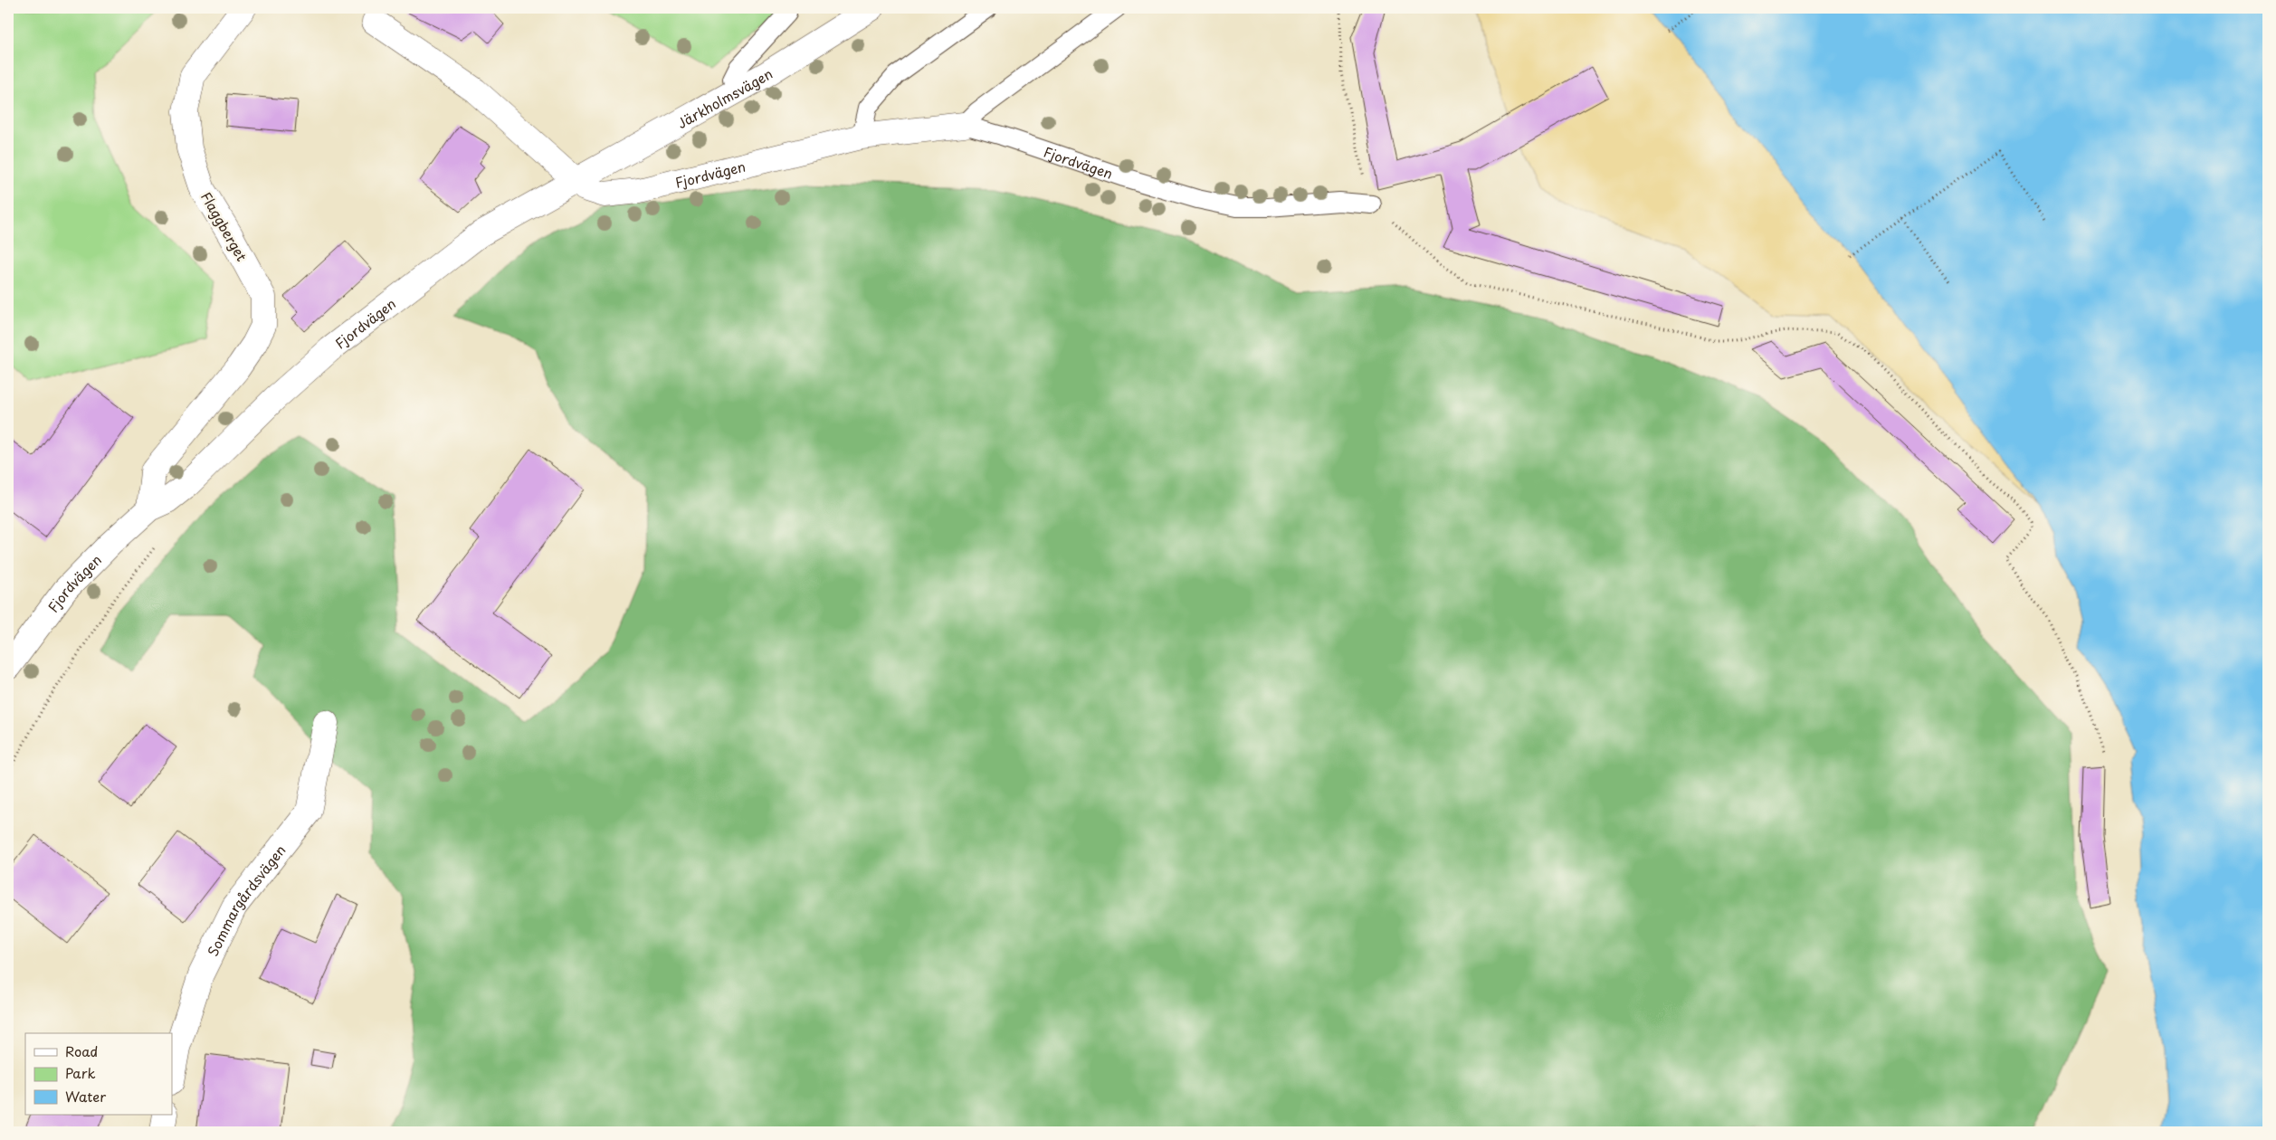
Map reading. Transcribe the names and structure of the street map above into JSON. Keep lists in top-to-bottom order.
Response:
{
  "streets": {
    "street": [
      "Järkholmsvägen",
      "Fjordvägen",
      "Flaggberget",
      "Sommargårdsvägen"
    ]
  },
  "crossings": [
    ["Järkholmsvägen", "Fjordvägen"],
    ["Fjordvägen", "Flaggberget"]
  ],
  "legend": ["Road", "Park", "Water"]
}
